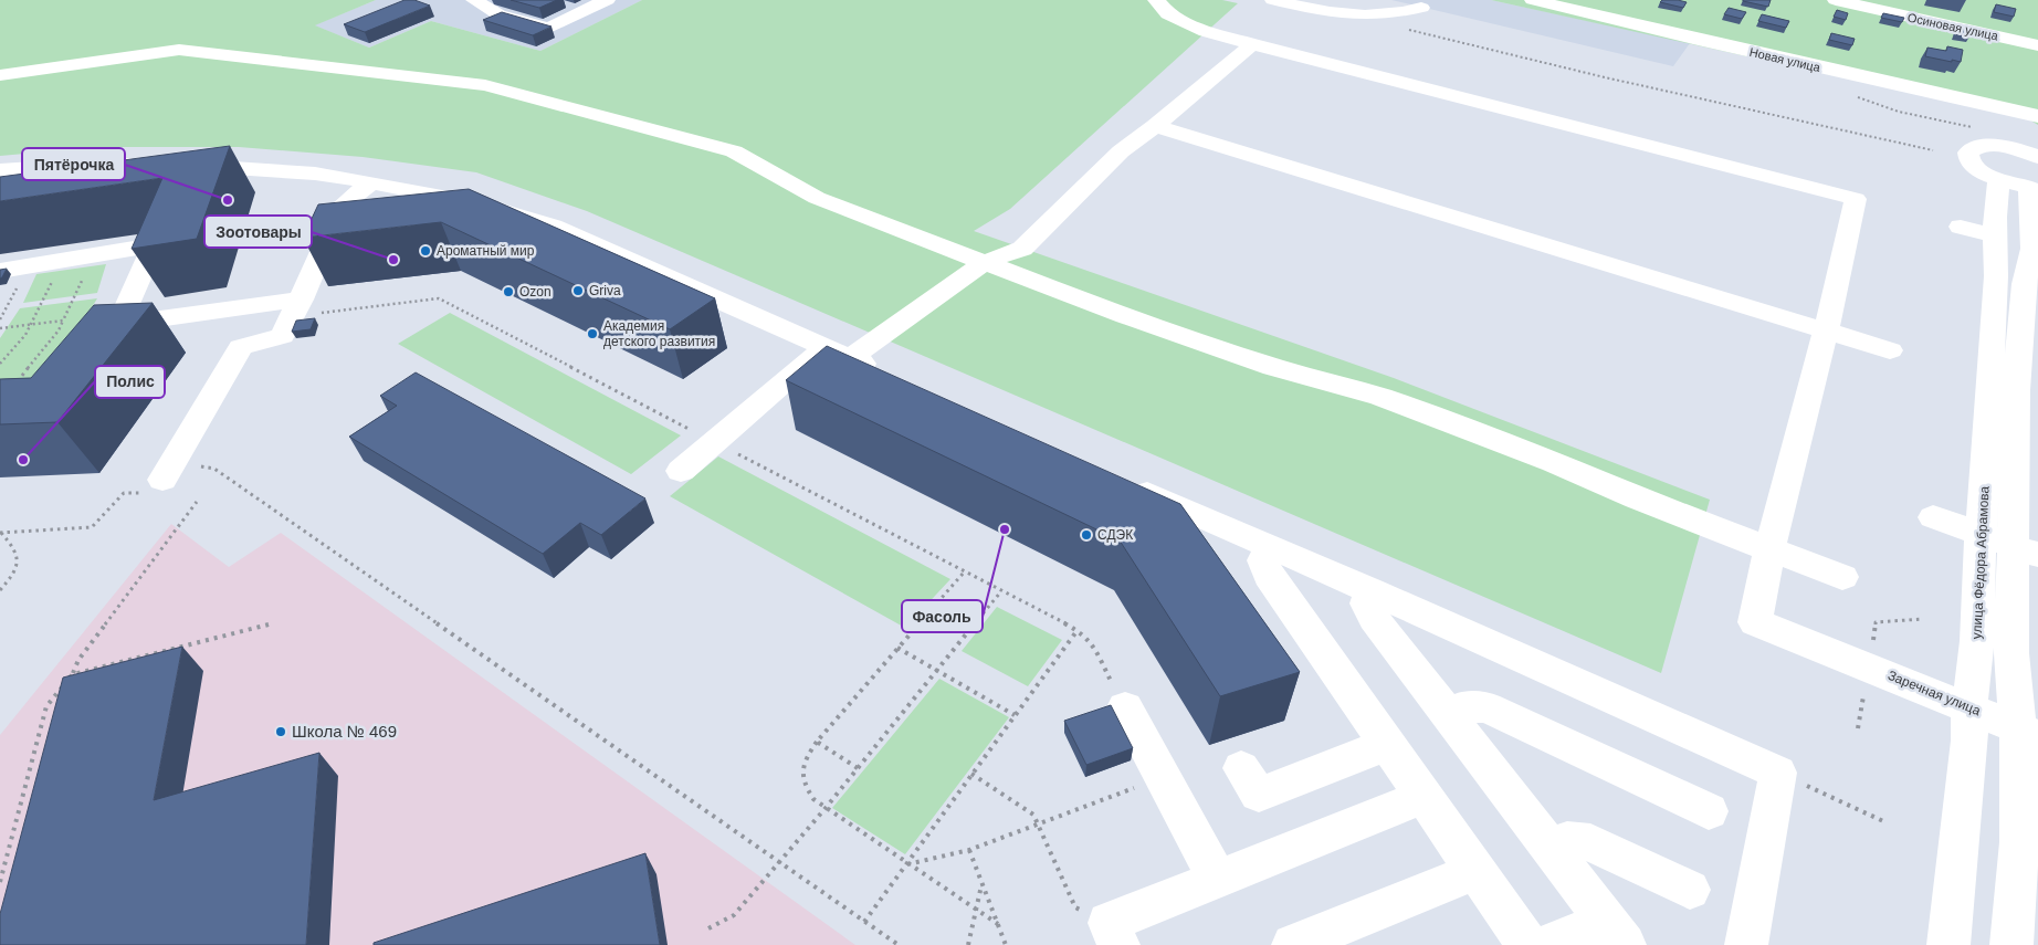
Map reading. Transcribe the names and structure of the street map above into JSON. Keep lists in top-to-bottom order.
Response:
{
  "streets": {
    "street": [
      "Осиновая улица",
      "Новая улица",
      "улица Фёдора Абрамова",
      "Заречная улица"
    ]
  },
  "crossings": [
    ["улица Фёдора Абрамова", "Заречная улица"]
  ],
  "places": [
    "Пятёрочка",
    "Ароматный мир",
    "Зоотовары",
    "Griva",
    "Ozon",
    "Академия детского развития",
    "Полис",
    "Фасоль",
    "СДЭК",
    "Школа № 469"
  ]
}
